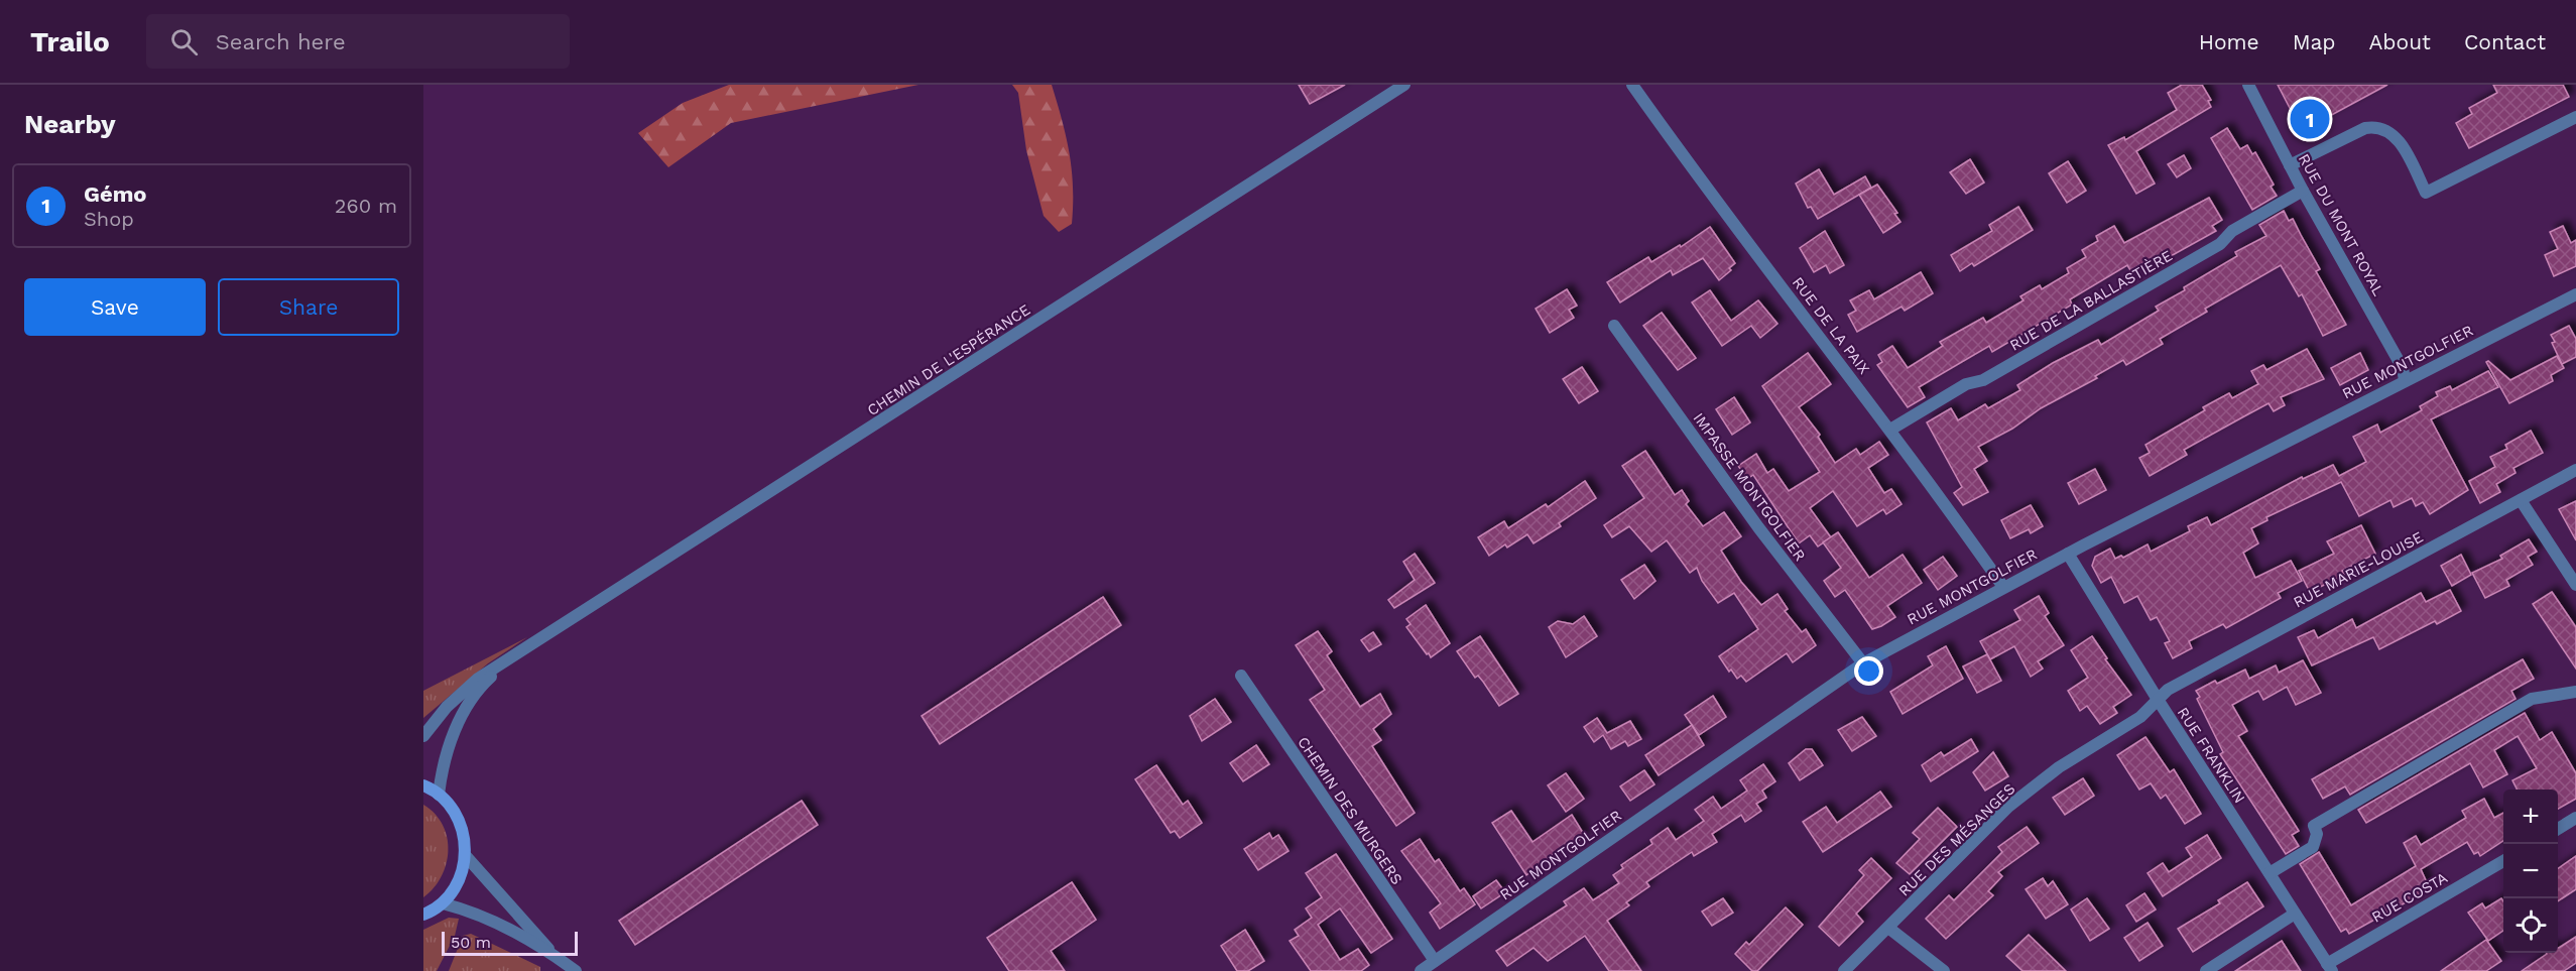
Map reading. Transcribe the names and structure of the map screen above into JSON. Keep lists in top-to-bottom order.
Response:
{
  "streets": {
    "street": [
      "RUE DU MONT ROYAL",
      "RUE DE LA BALLASTIÈRE",
      "RUE DE LA PAIX",
      "CHEMIN DE L'ESPÉRANCE",
      "RUE MONTGOLFIER",
      "IMPASSE MONTGOLFIER",
      "RUE MARIE-LOUISE",
      "RUE FRANKLIN",
      "CHEMIN DES MURGERS",
      "RUE DES MÉSANGES",
      "RUE COSTA"
    ]
  },
  "crossings": [
    ["RUE DU MONT ROYAL", "RUE DE LA BALLASTIÈRE"],
    ["RUE DU MONT ROYAL", "RUE MONTGOLFIER"],
    ["RUE DE LA BALLASTIÈRE", "RUE DE LA PAIX"],
    ["RUE DE LA PAIX", "RUE MONTGOLFIER"],
    ["RUE MONTGOLFIER", "IMPASSE MONTGOLFIER"],
    ["RUE MONTGOLFIER", "RUE FRANKLIN"],
    ["RUE MONTGOLFIER", "CHEMIN DES MURGERS"],
    ["RUE MARIE-LOUISE", "RUE FRANKLIN"],
    ["RUE MARIE-LOUISE", "RUE DES MÉSANGES"],
    ["RUE FRANKLIN", "RUE DES MÉSANGES"],
    ["RUE FRANKLIN", "RUE COSTA"]
  ],
  "scale_bar": "50 m",
  "page": {
    "header": "Trailo",
    "search": "Search here",
    "nav": [
      "Home",
      "Map",
      "About",
      "Contact"
    ],
    "heading": "Nearby",
    "pins": "1",
    "list": [
      {
        "mark": "1",
        "name": "Gémo",
        "note": "Shop",
        "value": "260 m"
      }
    ],
    "buttons": ["Save", "Share"],
    "map_buttons": ["+", "−"],
    "scale": "50 m"
  }
}
